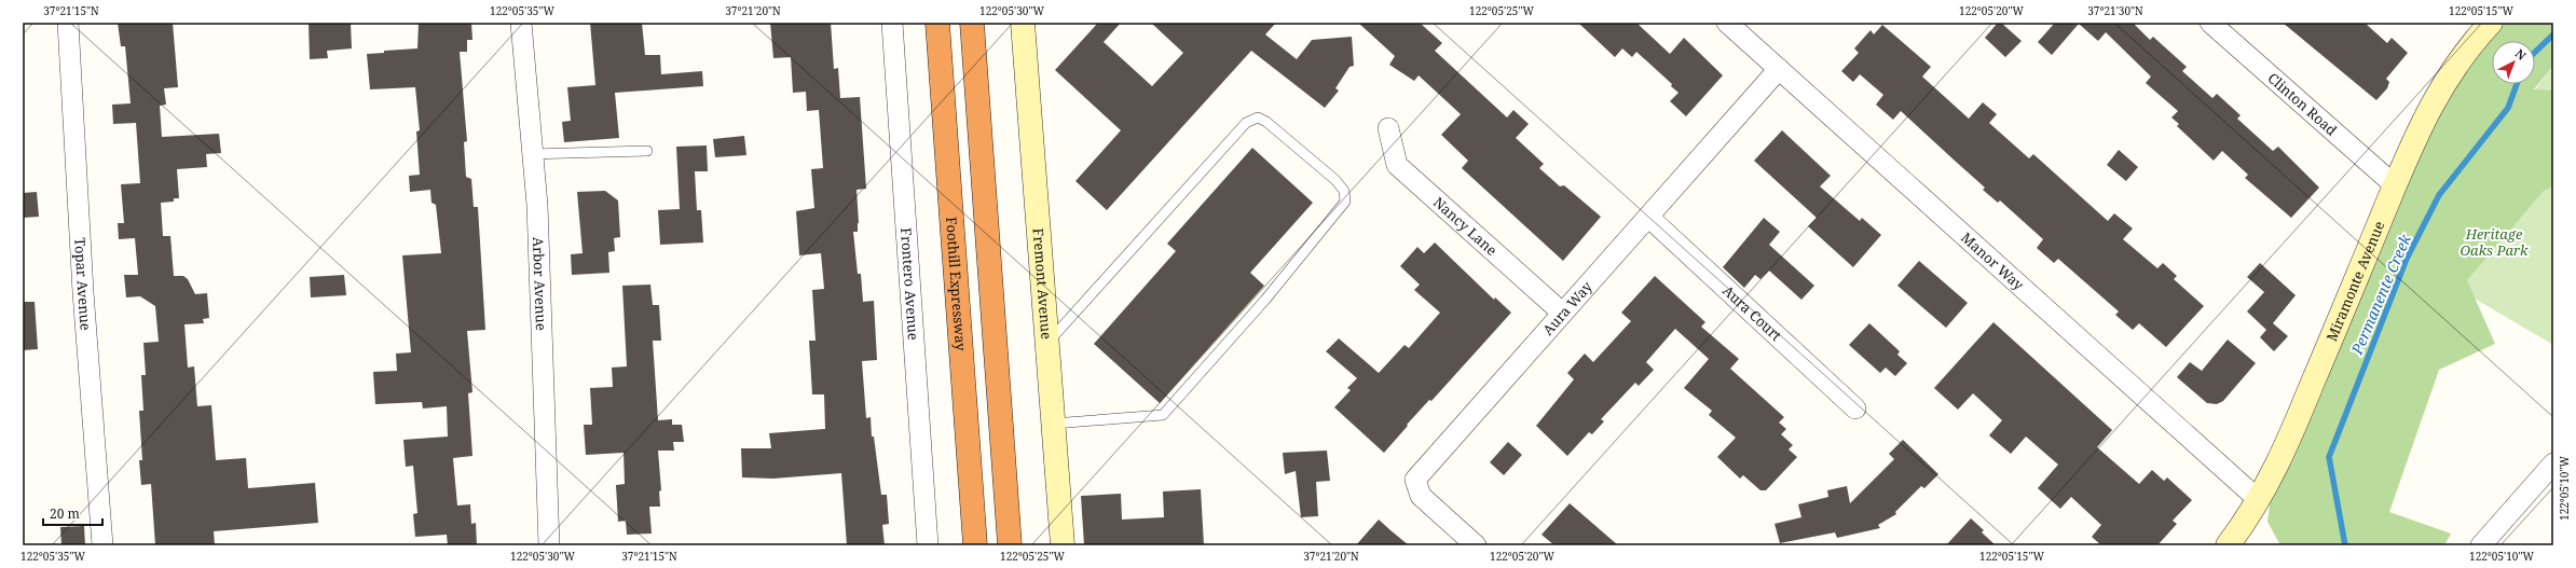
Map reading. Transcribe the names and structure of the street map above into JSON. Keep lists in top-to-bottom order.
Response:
{
  "streets": {
    "highway": ["Foothill Expressway"],
    "street": [
      "Clinton Road",
      "Nancy Lane",
      "Manor Way",
      "Miramonte Avenue",
      "Arbor Avenue",
      "Frontero Avenue",
      "Topar Avenue",
      "Fremont Avenue",
      "Aura Way",
      "Aura Court"
    ]
  },
  "crossings": [
    ["Clinton Road", "Miramonte Avenue"],
    ["Nancy Lane", "Aura Way"],
    ["Manor Way", "Miramonte Avenue"],
    ["Manor Way", "Aura Way"],
    ["Aura Way", "Aura Court"]
  ],
  "water": ["Permanente Creek"],
  "parks": ["Heritage Oaks Park"],
  "scale_bar": "20 m",
  "north": "top right",
  "coordinates": [
    "37°21'15\"N",
    "122°05'35\"W",
    "37°21'20\"N",
    "122°05'30\"W",
    "122°05'25\"W",
    "122°05'20\"W",
    "37°21'30\"N",
    "122°05'15\"W",
    "122°05'10\"W"
  ]
}
